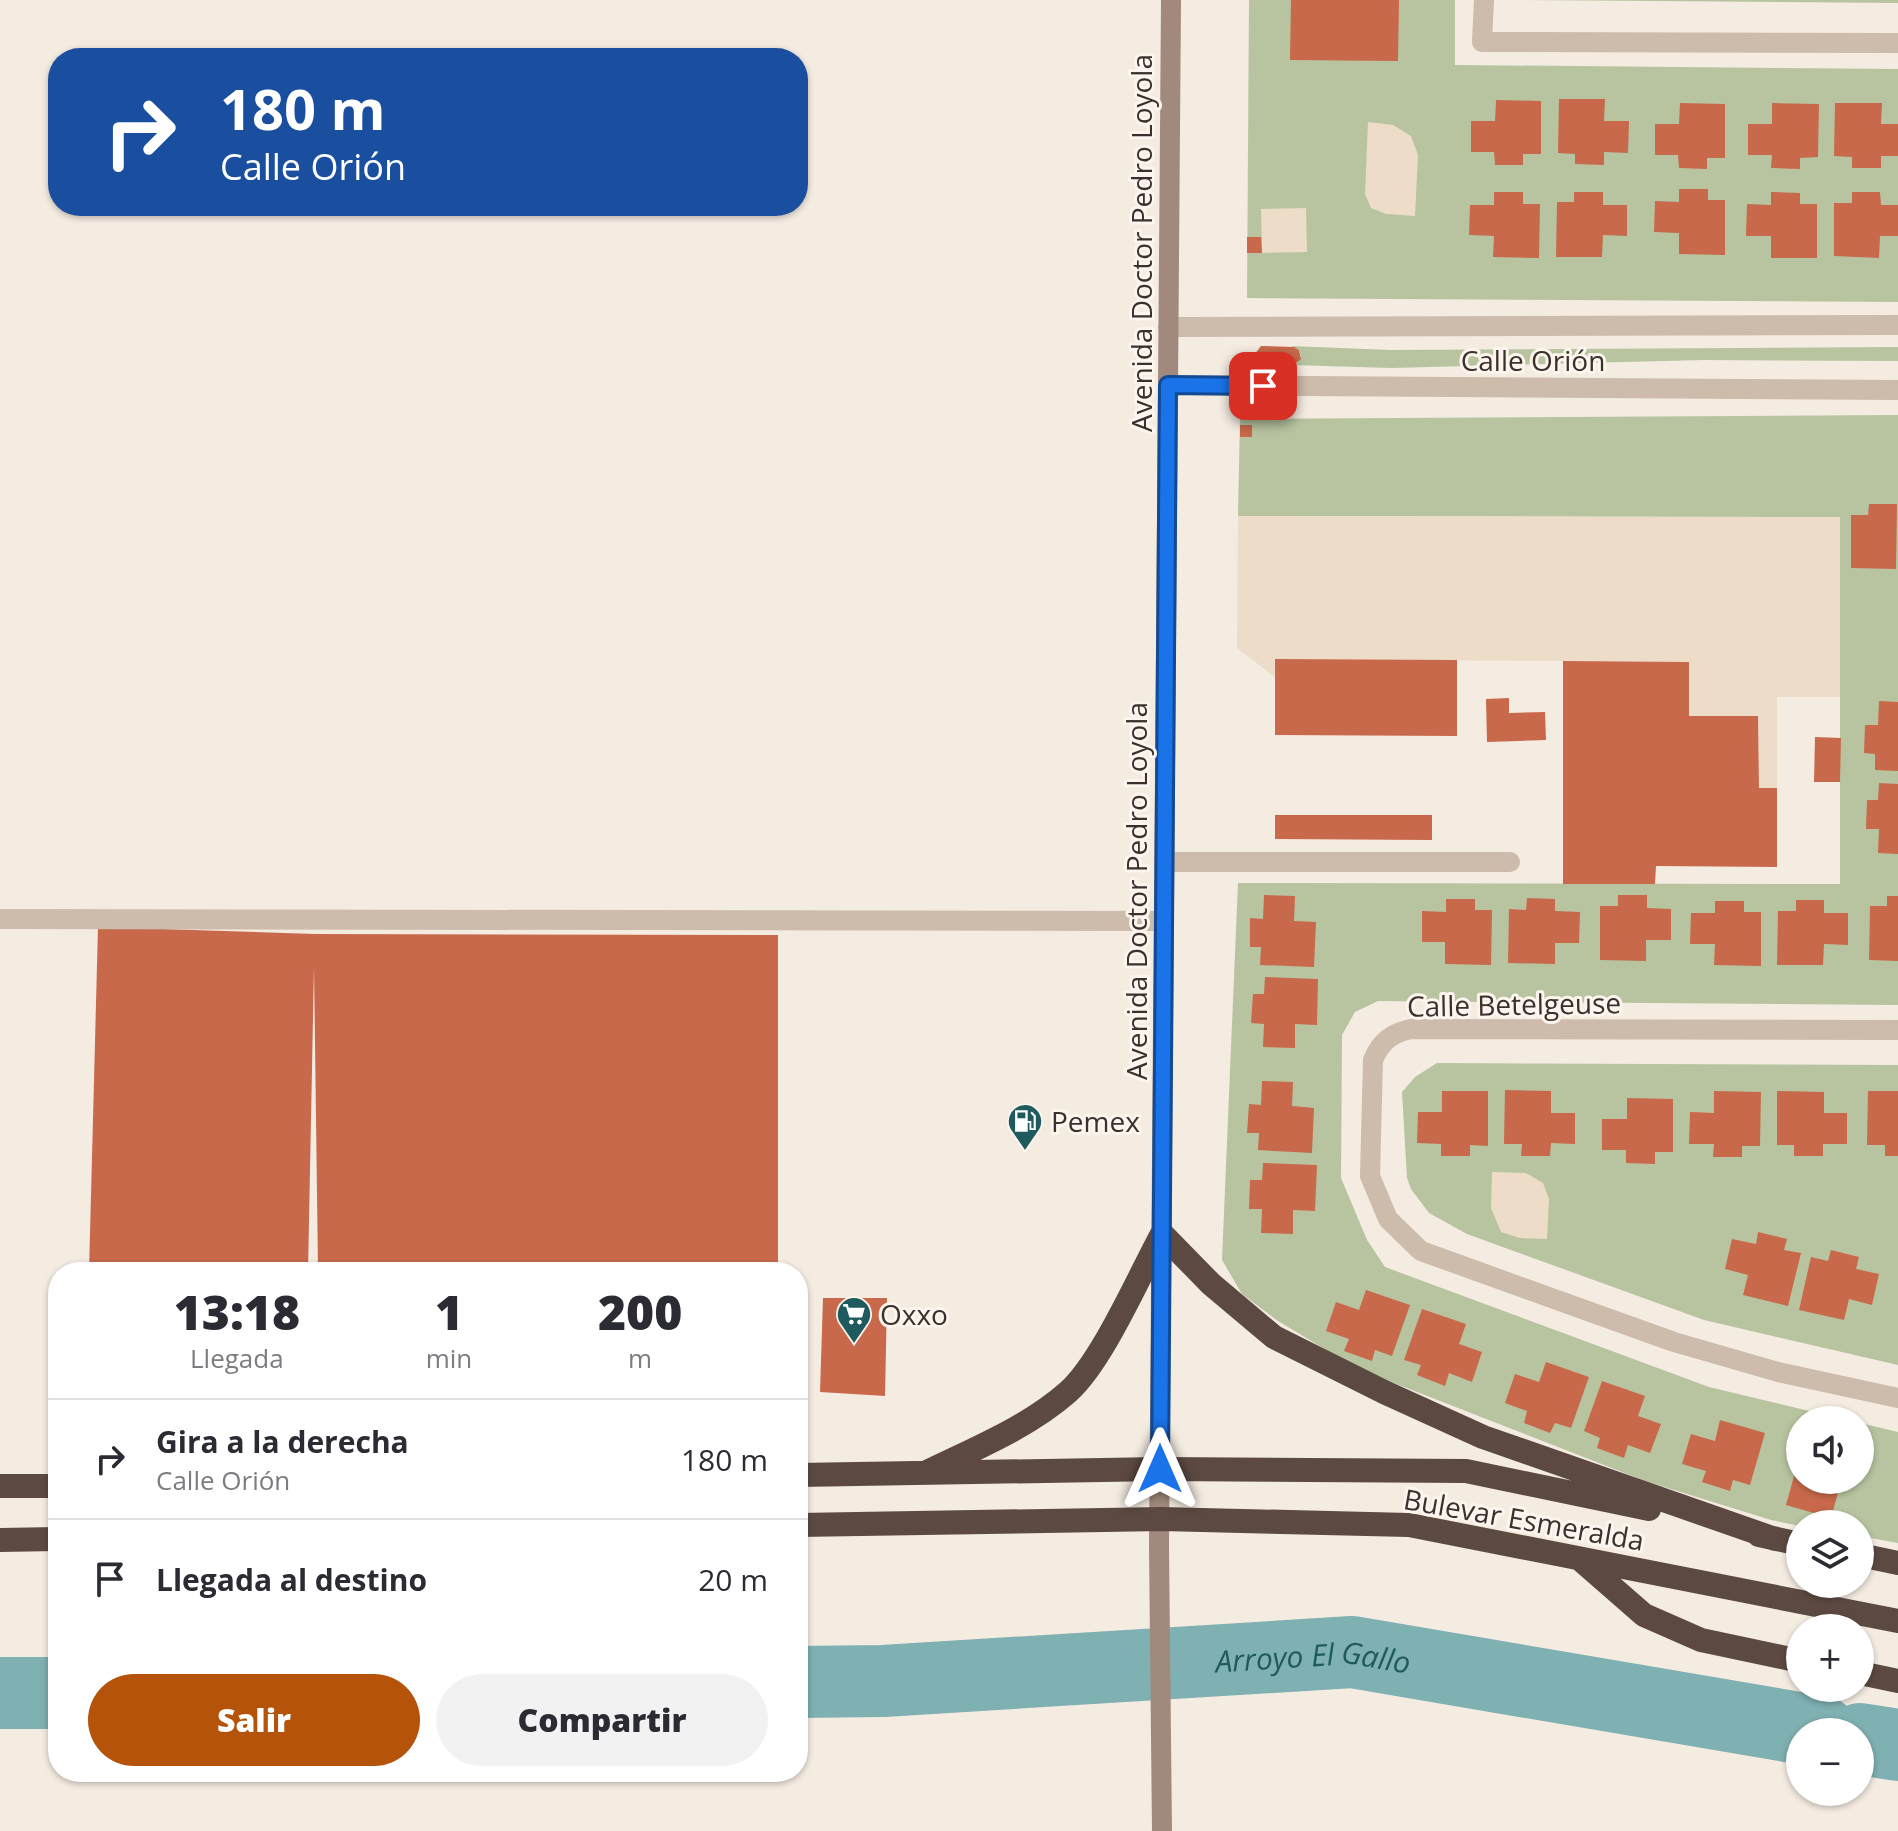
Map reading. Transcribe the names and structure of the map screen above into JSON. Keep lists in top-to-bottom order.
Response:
{
  "streets": {
    "highway": ["Bulevar Esmeralda"],
    "main road": ["Avenida Doctor Pedro Loyola"],
    "street": ["Calle Orión", "Calle Betelgeuse"]
  },
  "crossings": [
    ["Avenida Doctor Pedro Loyola", "Calle Orión"],
    ["Avenida Doctor Pedro Loyola", "Bulevar Esmeralda"]
  ],
  "water": ["Arroyo El Gallo"],
  "places": {
    "fuel station": ["Pemex"],
    "supermarket": ["Oxxo"]
  },
  "page": {
    "turn": ["180 m", "Calle Orión"],
    "eta": [
      "13:18",
      "Llegada",
      "1",
      "min",
      "200",
      "m"
    ],
    "list": [
      {
        "name": "Gira a la derecha",
        "note": "Calle Orión",
        "value": "180 m"
      },
      {
        "name": "Llegada al destino",
        "value": "20 m"
      }
    ],
    "map_buttons": ["+", "−"],
    "buttons": ["Salir", "Compartir"]
  }
}
